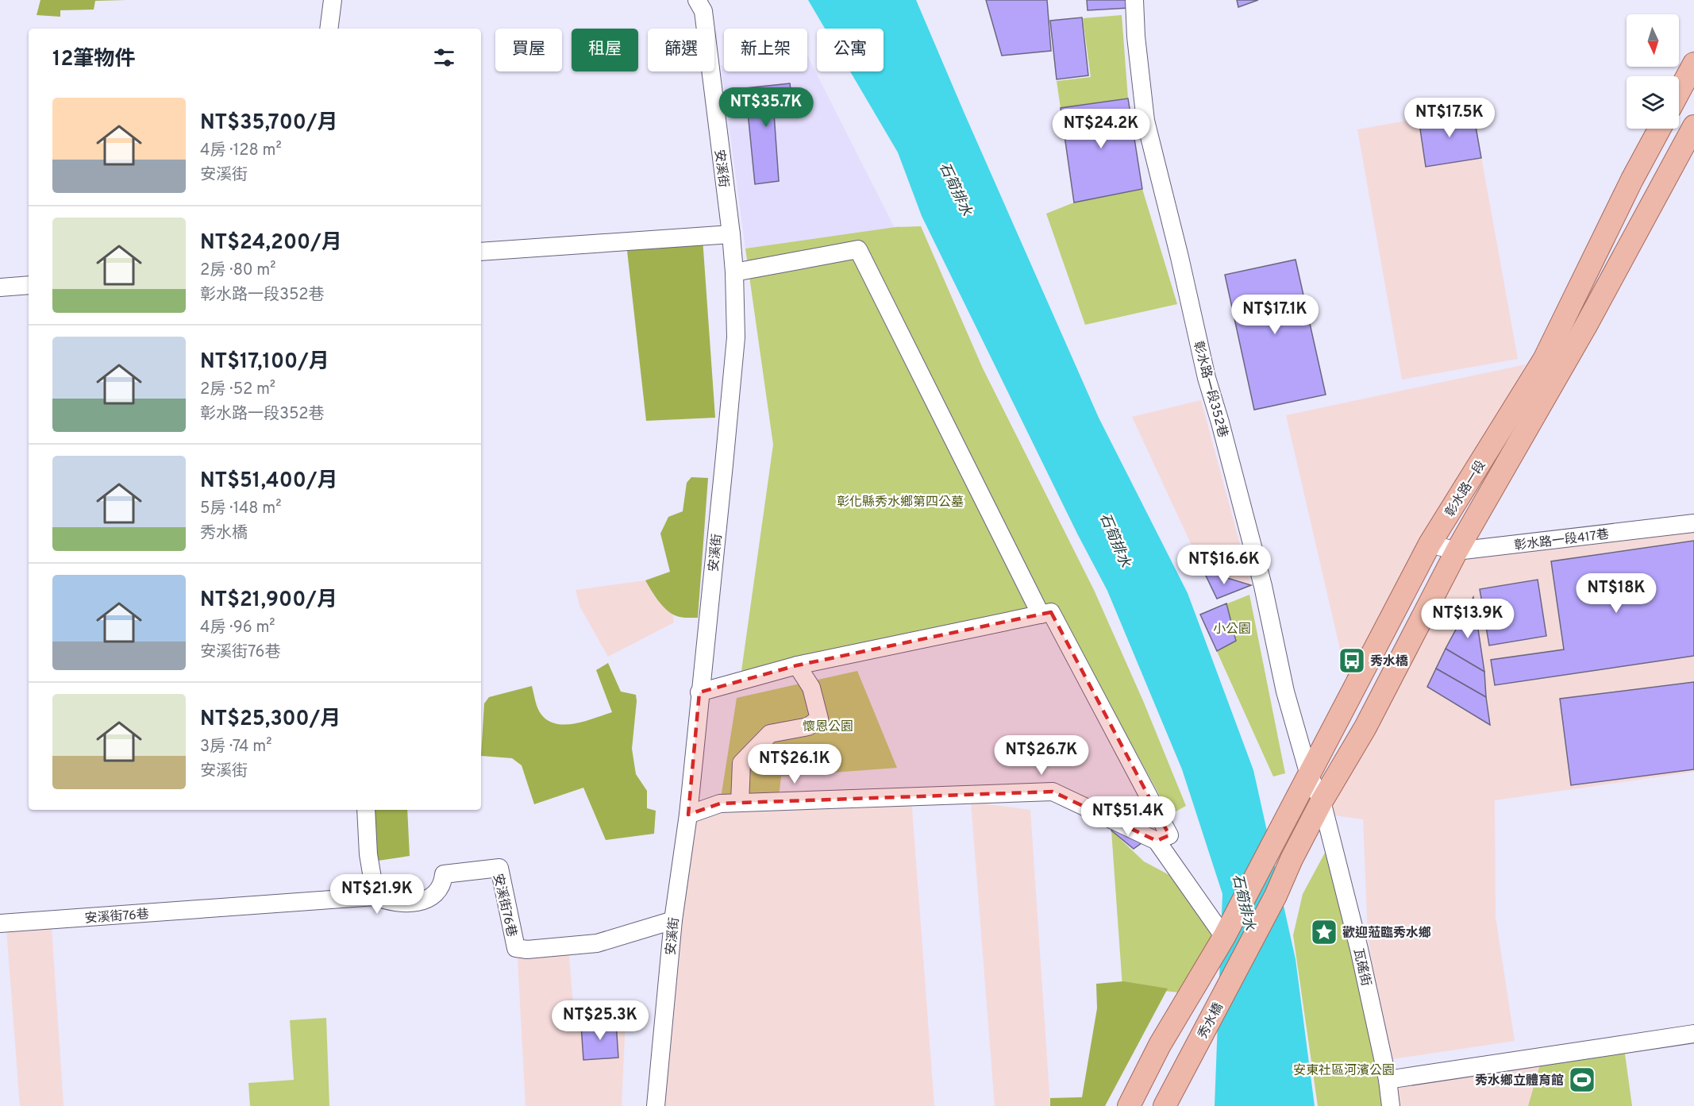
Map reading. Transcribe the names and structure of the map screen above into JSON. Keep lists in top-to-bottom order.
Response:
{
  "streets": {
    "main road": ["彰水路一段", "秀水橋"],
    "street": [
      "安溪街",
      "彰水路一段352巷",
      "彰水路一段417巷",
      "安溪街76巷",
      "瓦磘街"
    ]
  },
  "crossings": [
    ["安溪街", "安溪街76巷"],
    ["彰水路一段352巷", "彰水路一段"],
    ["彰水路一段352巷", "瓦磘街"],
    ["彰水路一段", "彰水路一段417巷"],
    ["彰水路一段", "瓦磘街"],
    ["彰水路一段", "秀水橋"],
    ["瓦磘街", "秀水橋"]
  ],
  "water": ["石筍排水"],
  "parks": [
    "彰化縣秀水鄉第四公墓",
    "小公園",
    "懷恩公園",
    "安東社區河濱公園"
  ],
  "places": {
    "bus stop": ["秀水橋"],
    "place": ["歡迎蒞臨秀水鄉"],
    "sports": ["秀水鄉立體育館"]
  },
  "north": "bottom",
  "page": {
    "chip": [
      "買屋",
      "租屋",
      "篩選",
      "新上架",
      "公寓"
    ],
    "heading": "12筆物件",
    "list": [
      {
        "name": "NT$35,700/月",
        "note": "4房 · 128 m² · 安溪街"
      },
      {
        "name": "NT$24,200/月",
        "note": "2房 · 80 m² · 彰水路一段352巷"
      },
      {
        "name": "NT$17,100/月",
        "note": "2房 · 52 m² · 彰水路一段352巷"
      },
      {
        "name": "NT$51,400/月",
        "note": "5房 · 148 m² · 秀水橋"
      },
      {
        "name": "NT$21,900/月",
        "note": "4房 · 96 m² · 安溪街76巷"
      },
      {
        "name": "NT$25,300/月",
        "note": "3房 · 74 m² · 安溪街"
      }
    ],
    "price": [
      "NT$35.7K",
      "NT$17.5K",
      "NT$24.2K",
      "NT$17.1K",
      "NT$16.6K",
      "NT$18K",
      "NT$13.9K",
      "NT$26.7K",
      "NT$26.1K",
      "NT$51.4K",
      "NT$21.9K",
      "NT$25.3K"
    ]
  }
}
